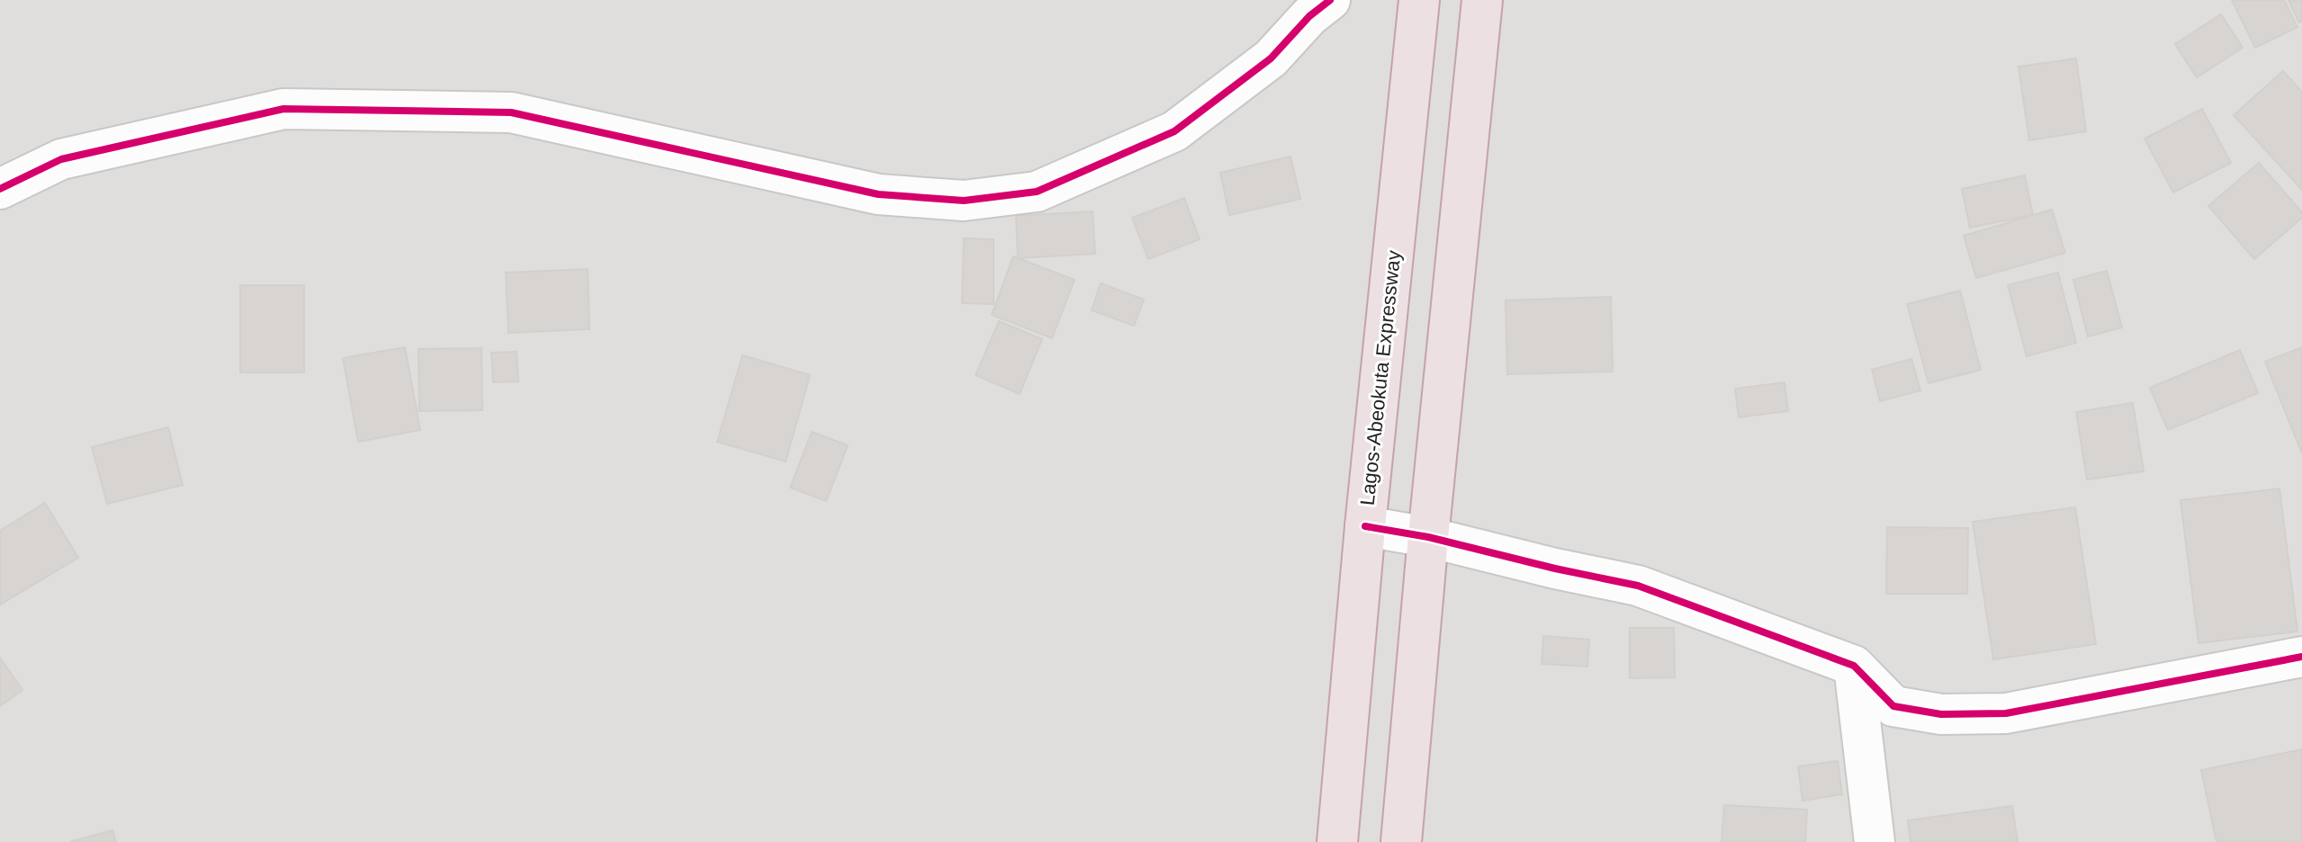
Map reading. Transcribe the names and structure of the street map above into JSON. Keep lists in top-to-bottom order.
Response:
{
  "streets": {
    "highway": ["Lagos-Abeokuta Expressway"]
  }
}
